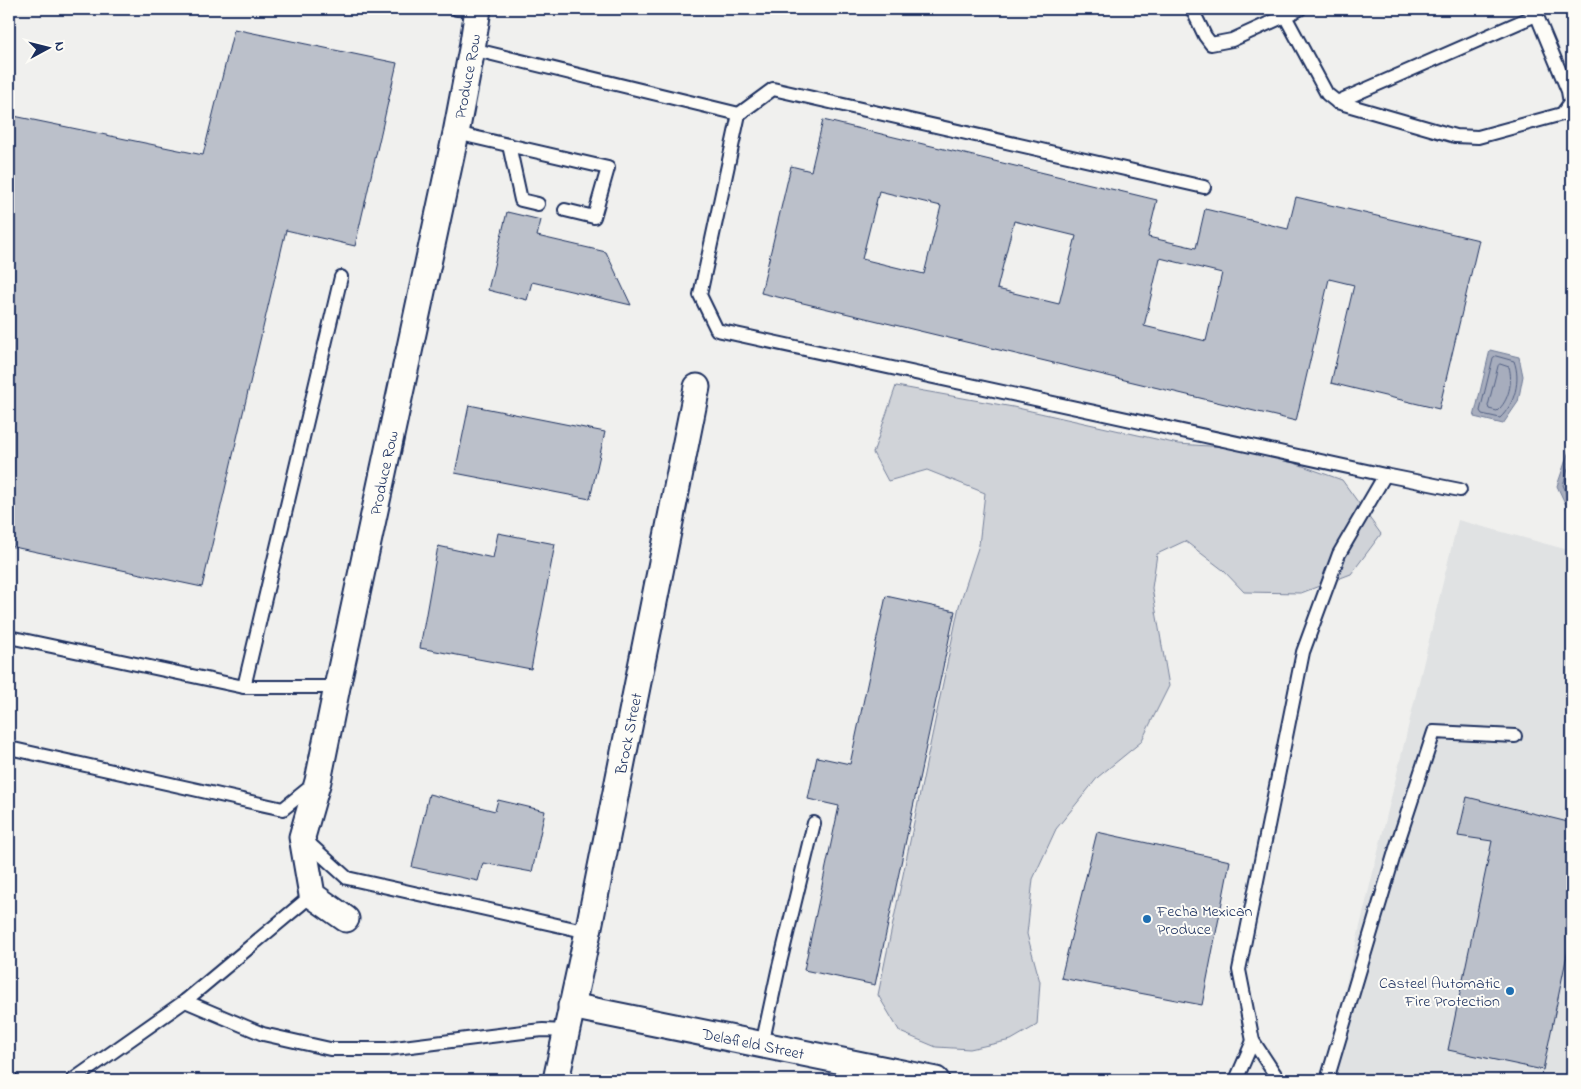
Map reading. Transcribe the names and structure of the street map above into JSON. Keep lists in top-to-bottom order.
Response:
{
  "streets": {
    "street": ["Produce Row", "Brock Street", "Delafield Street"]
  },
  "crossings": [
    ["Brock Street", "Delafield Street"]
  ],
  "places": ["Fecha Mexican Produce", "Casteel Automatic Fire Protection"],
  "north": "right"
}
